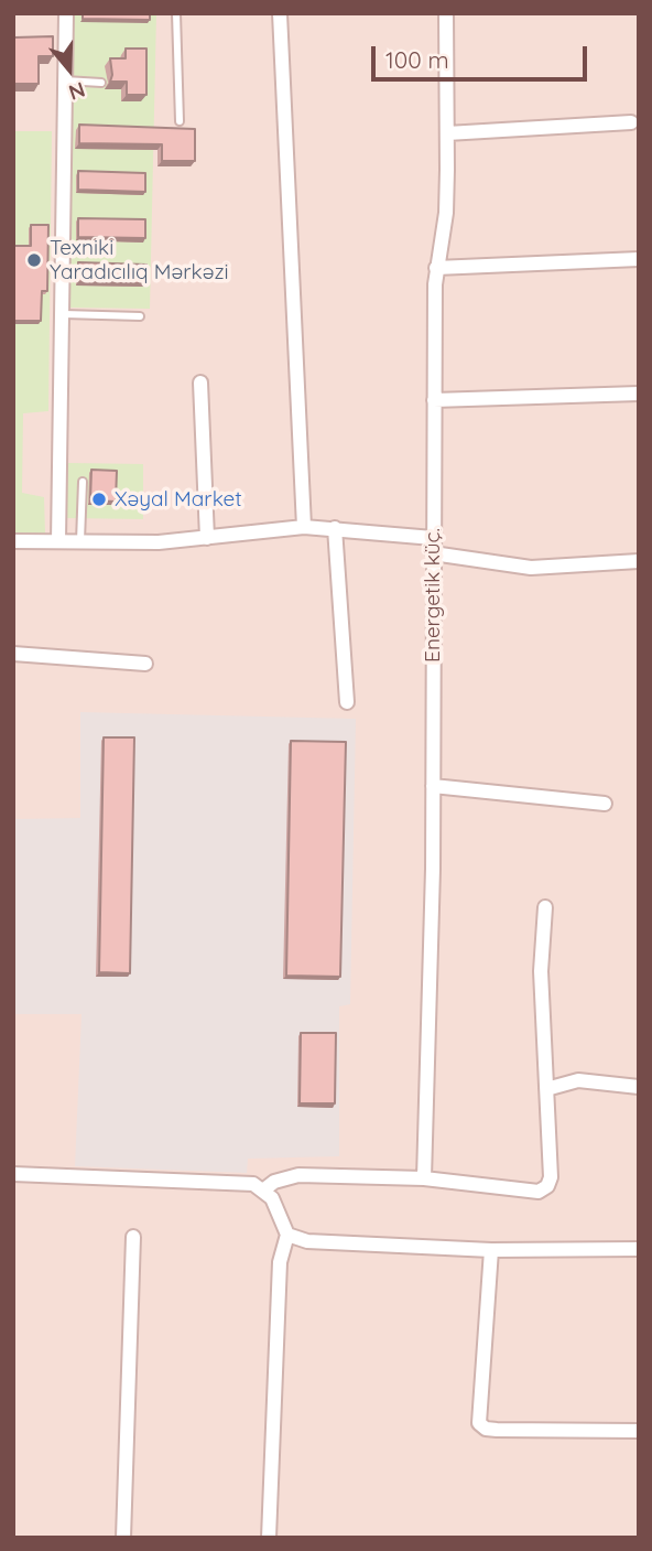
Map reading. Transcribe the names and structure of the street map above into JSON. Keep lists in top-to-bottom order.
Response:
{
  "streets": {
    "street": ["Energetik küç."]
  },
  "places": ["Texniki Yaradıcılıq Mərkəzi", "Xəyal Market"],
  "scale_bar": "100 m",
  "north": "bottom"
}
